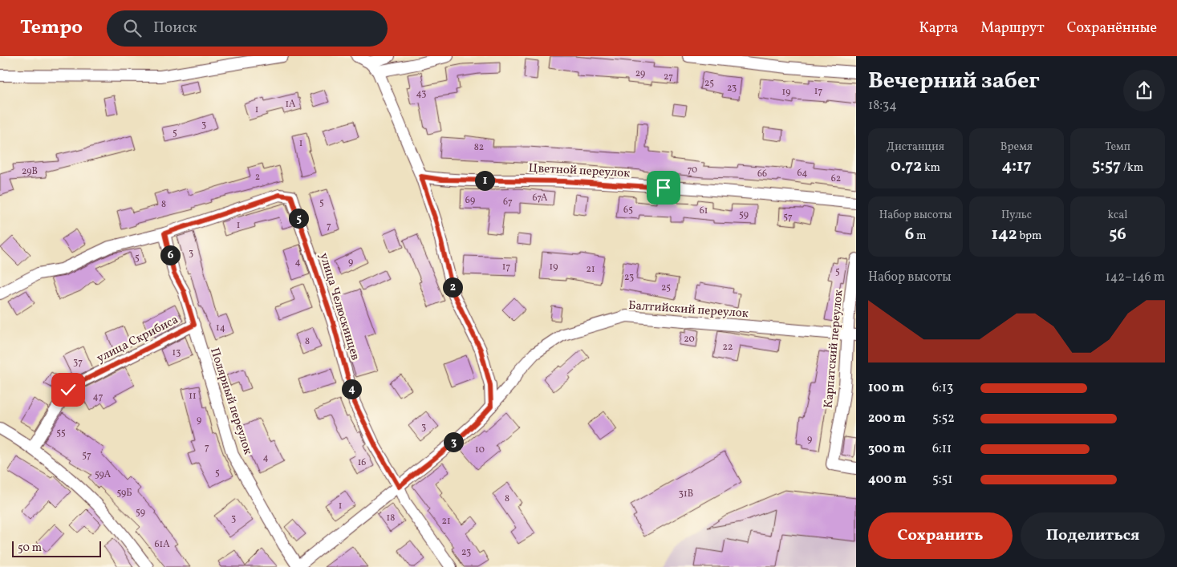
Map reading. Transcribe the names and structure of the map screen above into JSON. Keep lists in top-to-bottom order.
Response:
{
  "streets": {
    "street": [
      "Цветной переулок",
      "улица Челюскинцев",
      "Балтийский переулок",
      "улица Скрибиса",
      "Карпатский переулок",
      "Полярный переулок"
    ]
  },
  "crossings": [
    ["улица Челюскинцев", "Балтийский переулок"],
    ["улица Челюскинцев", "Полярный переулок"],
    ["Балтийский переулок", "Карпатский переулок"],
    ["Балтийский переулок", "Полярный переулок"],
    ["улица Скрибиса", "Полярный переулок"]
  ],
  "house_numbers": [
    "29",
    "27",
    "25",
    "23",
    "17",
    "19",
    "43",
    "1А",
    "1",
    "3",
    "5",
    "1",
    "82",
    "70",
    "29В",
    "64",
    "66",
    "2",
    "62",
    "67А",
    "69",
    "67",
    "5",
    "8",
    "65",
    "61",
    "59",
    "57",
    "1",
    "7",
    "3",
    "5",
    "4",
    "9",
    "17",
    "19",
    "21",
    "5",
    "23",
    "25",
    "14",
    "20",
    "8",
    "22",
    "13",
    "37",
    "11",
    "47",
    "9",
    "3",
    "55",
    "9",
    "7",
    "10",
    "57",
    "4",
    "16",
    "5",
    "59А",
    "59Б",
    "31В",
    "8",
    "1",
    "59",
    "18",
    "3",
    "21",
    "61А",
    "23"
  ],
  "scale_bar": "50 m",
  "page": {
    "header": "Tempo",
    "search": "Поиск",
    "nav": ["Карта", "Маршрут", "Сохранённые"],
    "heading": ["Вечерний забег", "18:34"],
    "stats": [
      ["Дистанция", "0.72 km"],
      ["Время", "4:17"],
      ["Темп", "5:57 /km"],
      ["Набор высоты", "6 m"],
      ["Пульс", "142 bpm"],
      ["kcal", "56"]
    ],
    "pins": [
      "1",
      "5",
      "6",
      "2",
      "4",
      "3"
    ],
    "chart": ["Набор высоты", "142–146 m"],
    "list": [
      {
        "name": "100 m",
        "note": "6:13"
      },
      {
        "name": "200 m",
        "note": "5:52"
      },
      {
        "name": "300 m",
        "note": "6:11"
      },
      {
        "name": "400 m",
        "note": "5:51"
      }
    ],
    "buttons": ["Сохранить", "Поделиться"],
    "scale": "50 m"
  }
}
